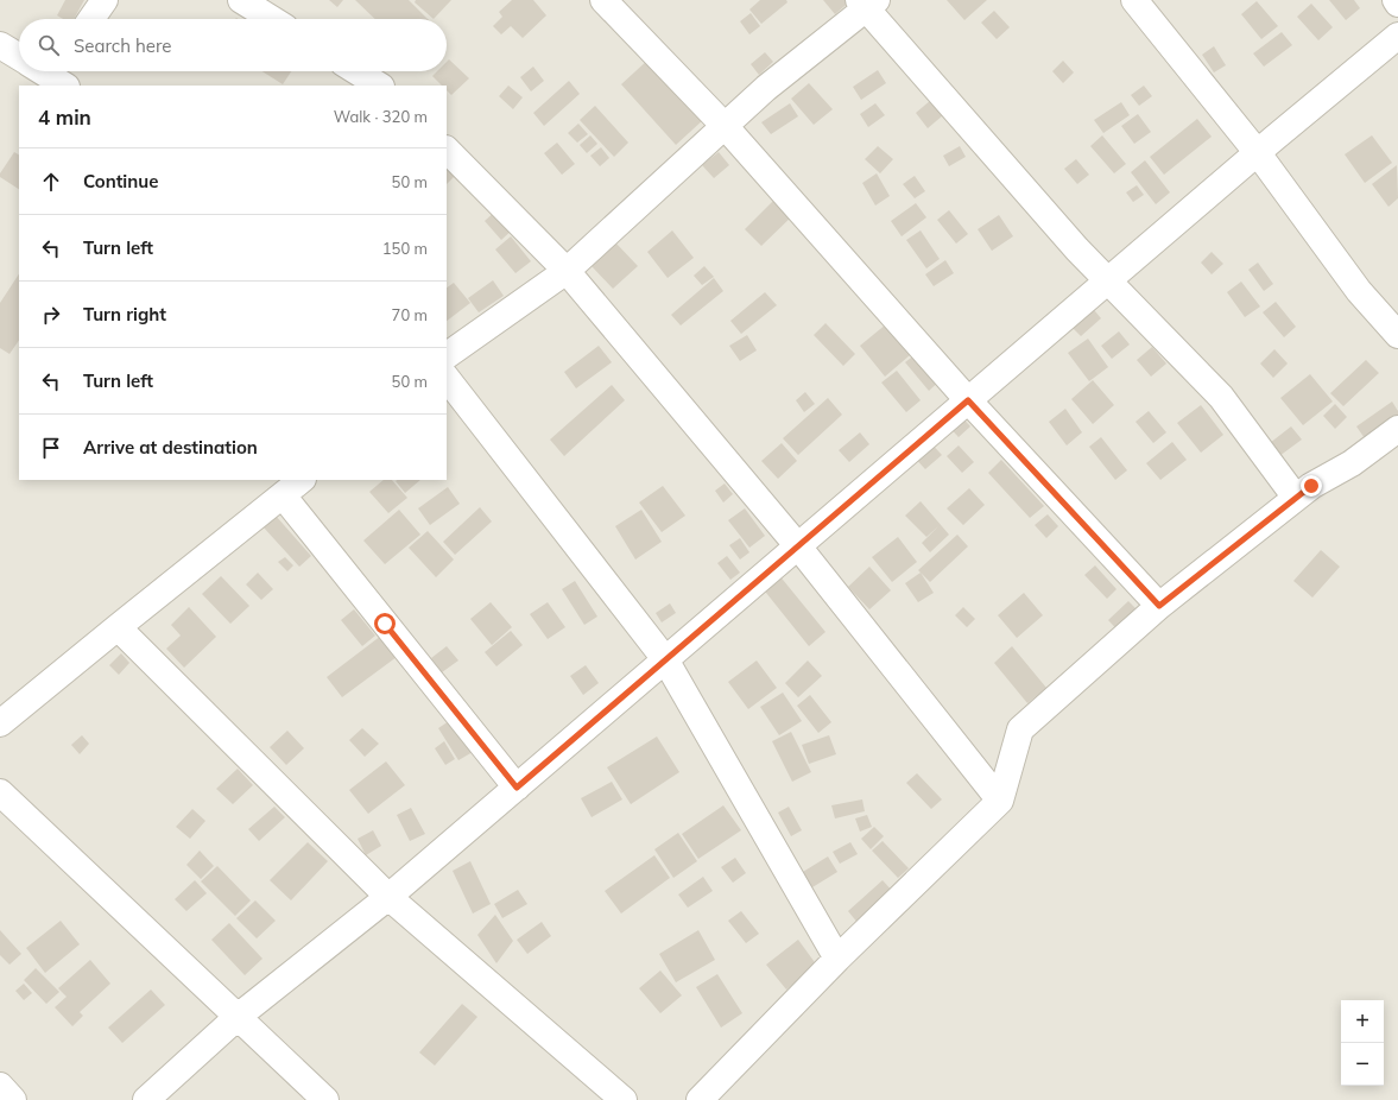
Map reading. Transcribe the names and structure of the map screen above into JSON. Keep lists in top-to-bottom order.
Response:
{
  "page": {
    "search": "Search here",
    "heading": ["4 min", "Walk · 320 m"],
    "list": [
      ["Continue", "50 m"],
      ["Turn left", "150 m"],
      ["Turn right", "70 m"],
      ["Turn left", "50 m"],
      "Arrive at destination"
    ],
    "map_buttons": ["+", "−"]
  }
}
